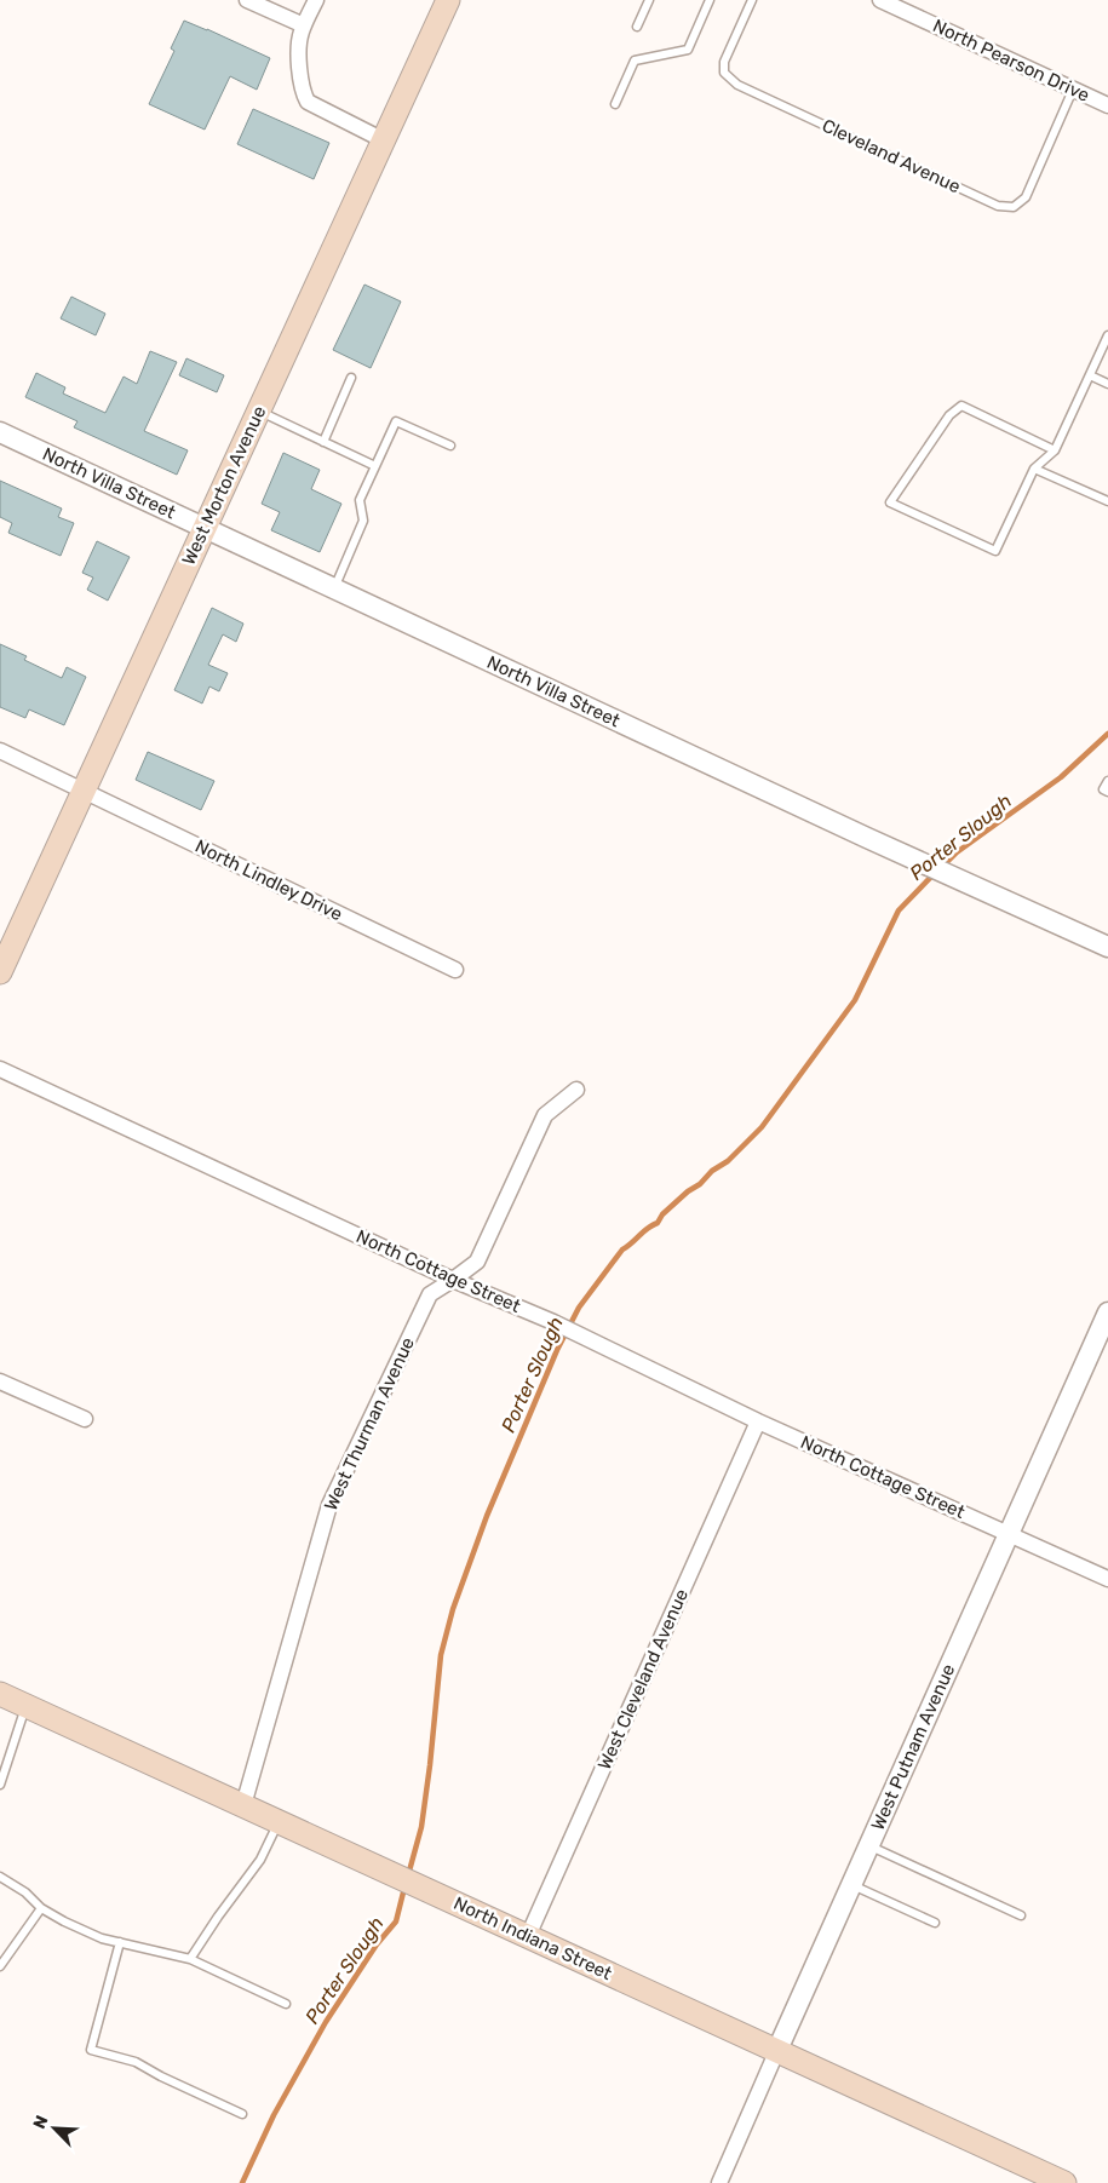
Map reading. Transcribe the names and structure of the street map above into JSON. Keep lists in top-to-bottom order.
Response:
{
  "streets": {
    "main road": ["West Morton Avenue", "North Indiana Street"],
    "street": [
      "North Pearson Drive",
      "North Villa Street",
      "North Lindley Drive",
      "North Cottage Street",
      "West Thurman Avenue",
      "West Cleveland Avenue",
      "West Putnam Avenue"
    ],
    "lane": ["Cleveland Avenue"]
  },
  "crossings": [
    ["North Pearson Drive", "Cleveland Avenue"],
    ["North Villa Street", "West Morton Avenue"],
    ["West Morton Avenue", "North Lindley Drive"],
    ["North Cottage Street", "West Thurman Avenue"],
    ["North Cottage Street", "West Cleveland Avenue"],
    ["North Cottage Street", "West Putnam Avenue"],
    ["West Thurman Avenue", "North Indiana Street"],
    ["West Cleveland Avenue", "North Indiana Street"],
    ["West Putnam Avenue", "North Indiana Street"]
  ],
  "water": ["Porter Slough"],
  "north": "top left"
}
